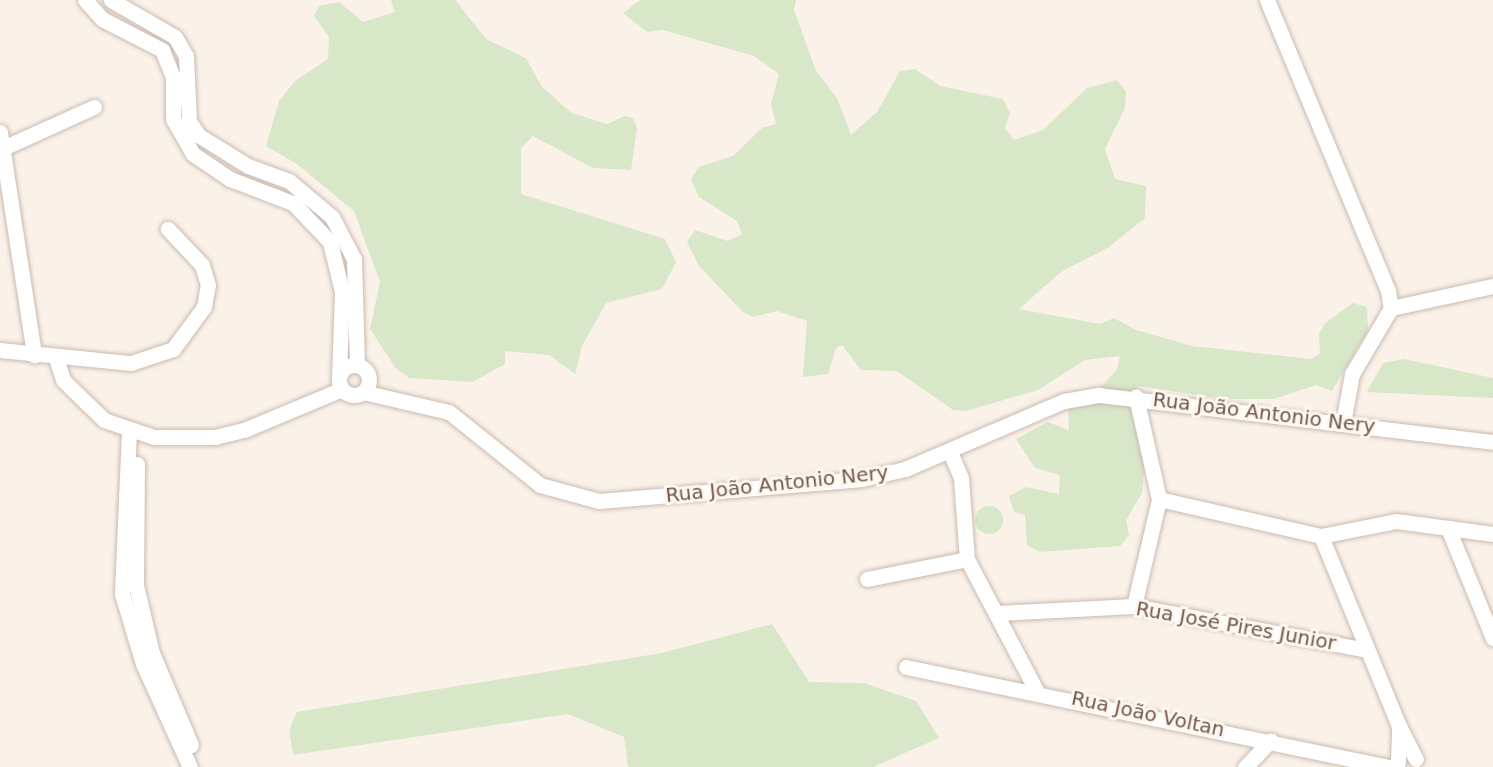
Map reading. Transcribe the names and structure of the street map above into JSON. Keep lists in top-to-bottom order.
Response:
{
  "streets": {
    "street": ["Rua João Antonio Nery", "Rua José Pires Junior", "Rua João Voltan"]
  }
}
